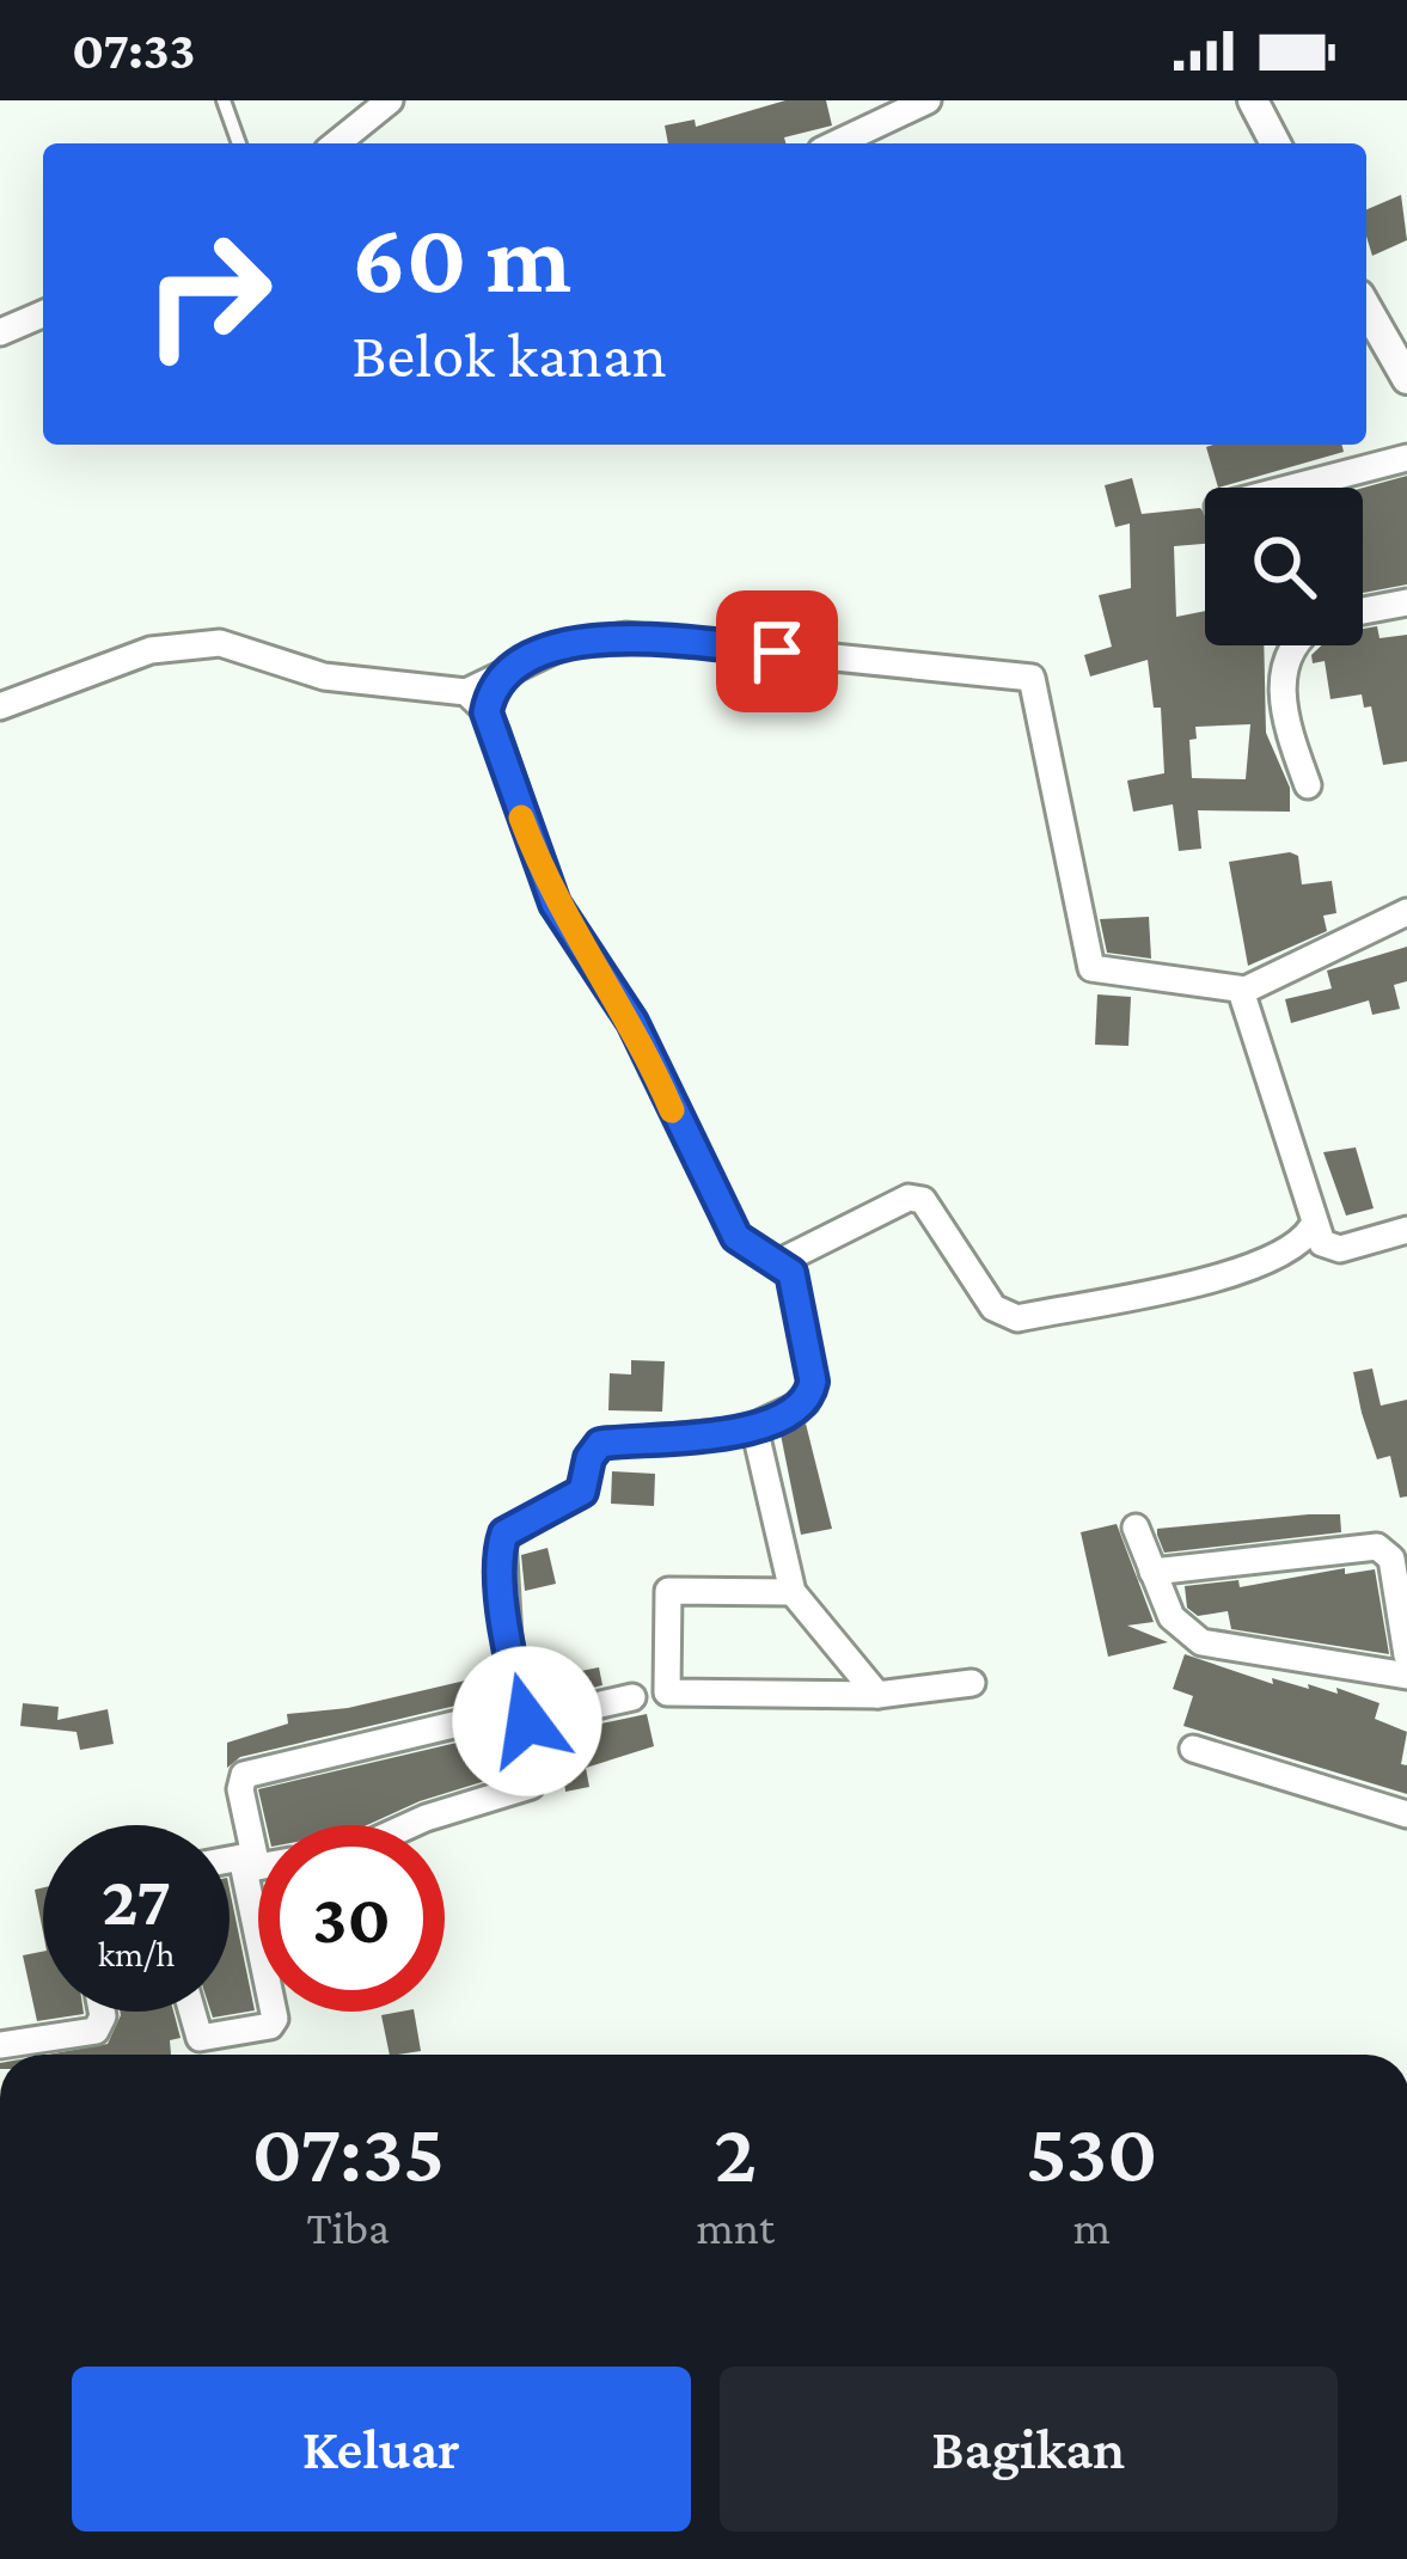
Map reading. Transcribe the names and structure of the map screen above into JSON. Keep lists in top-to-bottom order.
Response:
{
  "page": {
    "status": "07:33",
    "turn": ["60 m", "Belok kanan"],
    "speed": "27 km/h",
    "limit": "30",
    "eta": [
      "07:35",
      "Tiba",
      "2",
      "mnt",
      "530",
      "m"
    ],
    "buttons": ["Keluar", "Bagikan"]
  }
}
